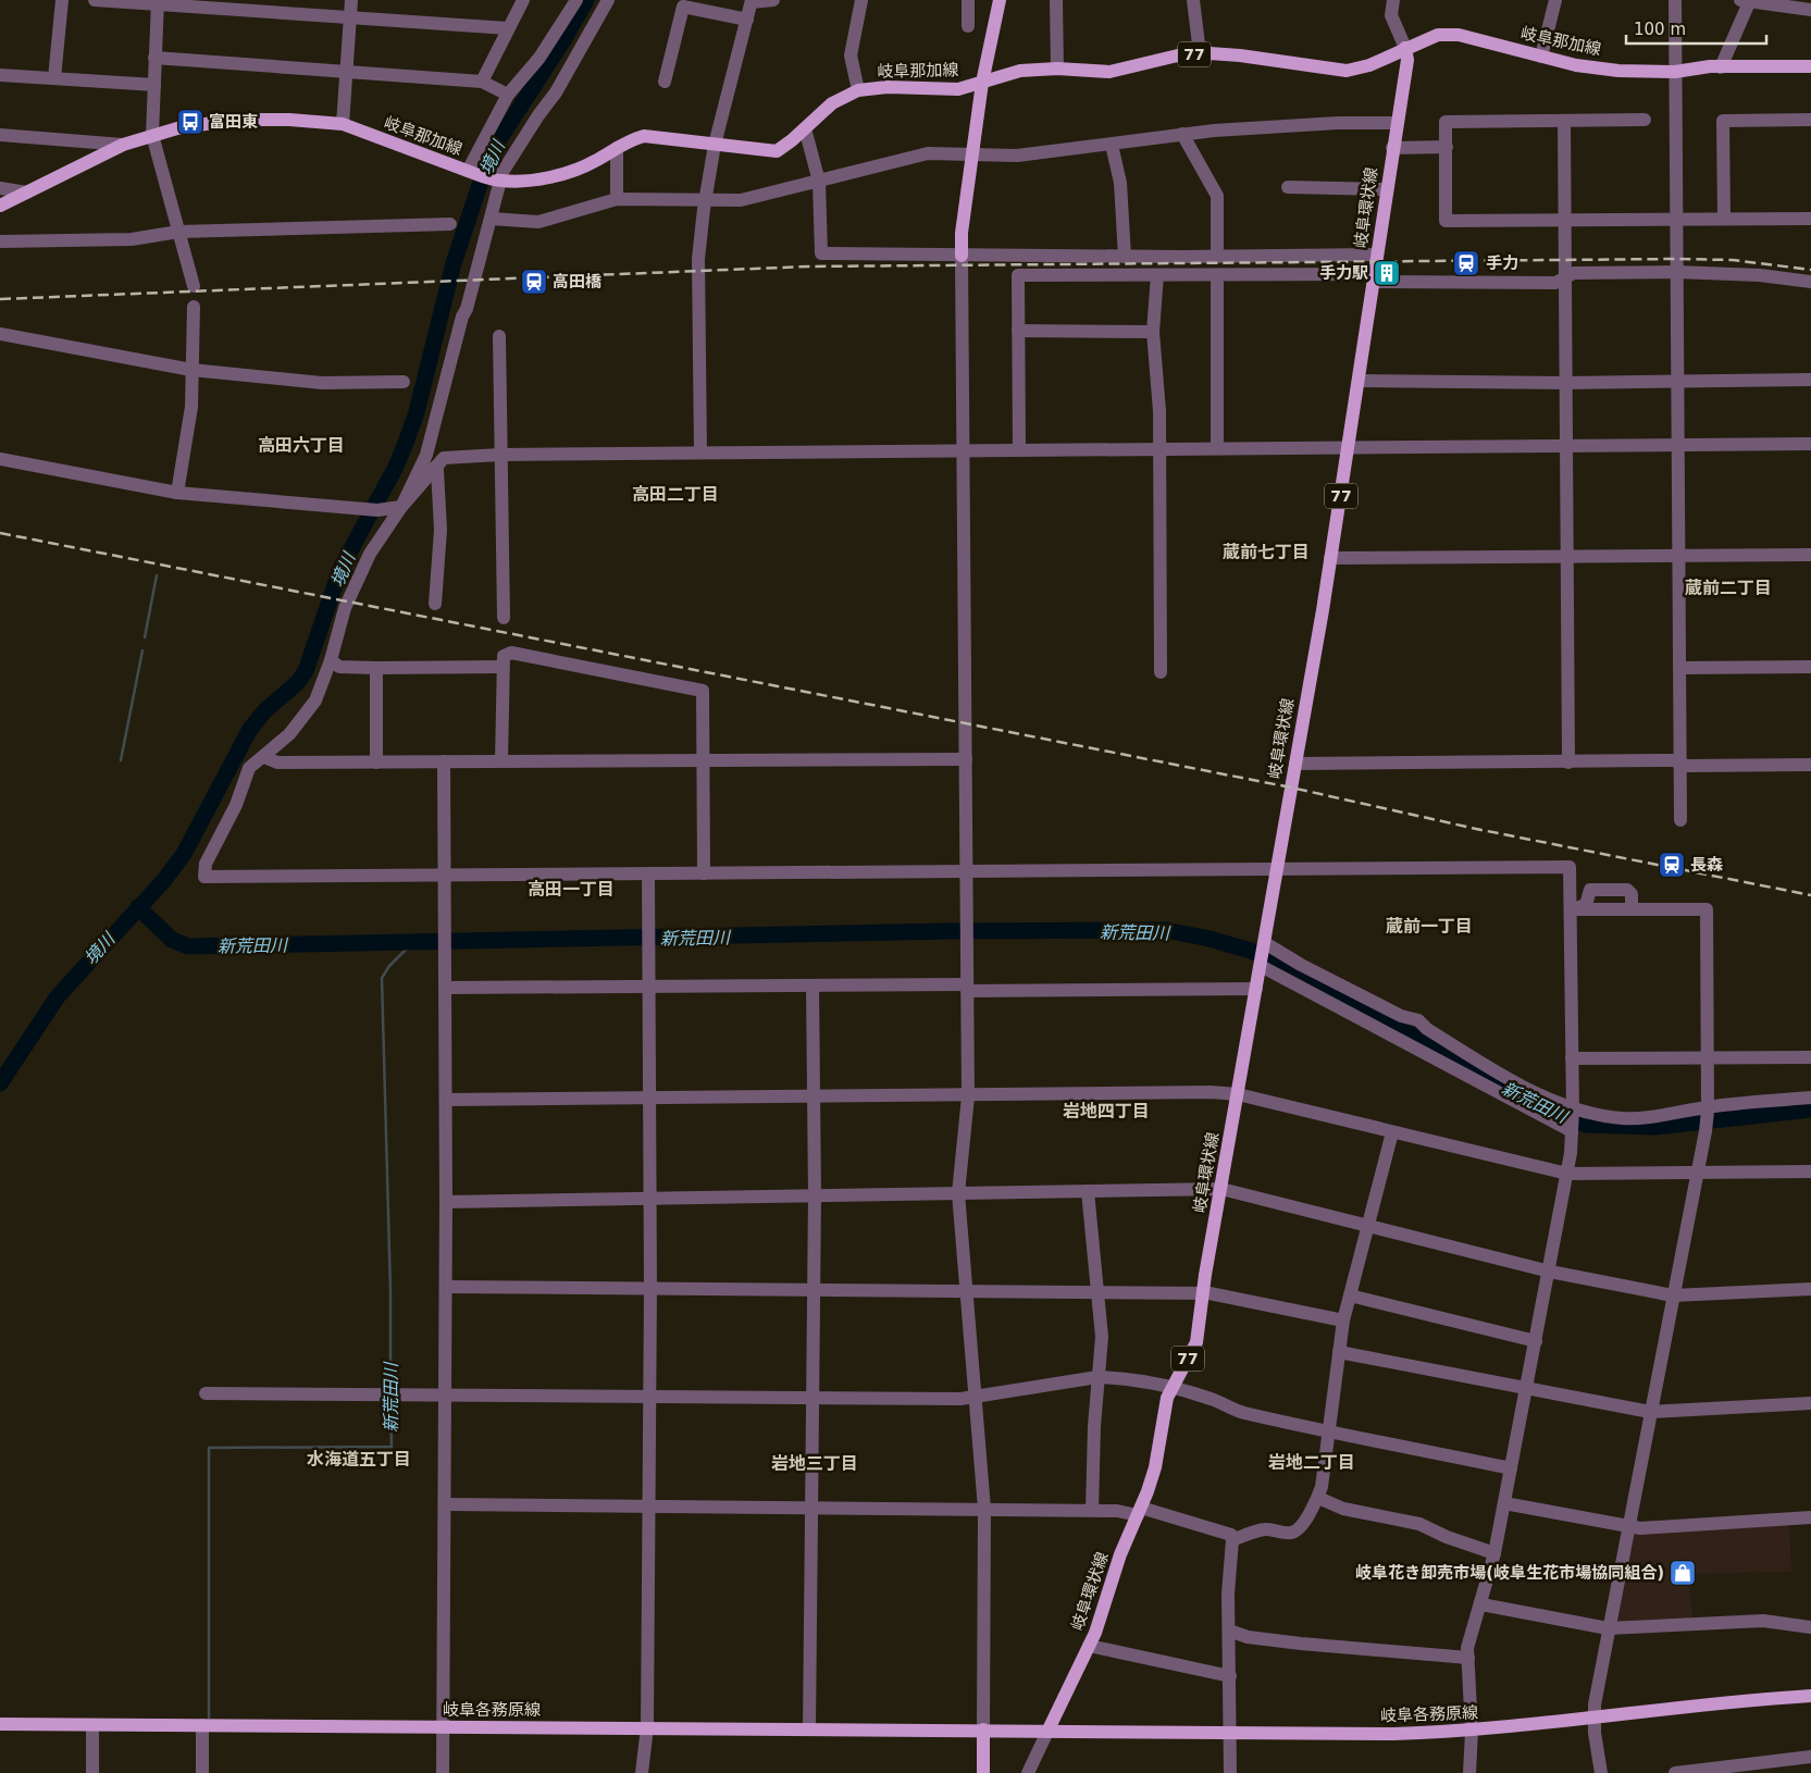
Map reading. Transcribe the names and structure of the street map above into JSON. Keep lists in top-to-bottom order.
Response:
{
  "streets": {
    "main road": [
      "岐阜那加線",
      "77",
      "岐阜環状線",
      "岐阜各務原線"
    ]
  },
  "crossings": [
    ["岐阜那加線", "77"],
    ["岐阜那加線", "岐阜環状線"],
    ["77", "岐阜環状線"],
    ["岐阜環状線", "岐阜各務原線"]
  ],
  "districts": [
    "高田六丁目",
    "高田二丁目",
    "蔵前七丁目",
    "蔵前二丁目",
    "高田一丁目",
    "蔵前一丁目",
    "岩地四丁目",
    "水海道五丁目",
    "岩地二丁目",
    "岩地三丁目"
  ],
  "water": ["境川", "新荒田川"],
  "places": {
    "bus stop": ["富田東"],
    "station": ["手力", "高田橋", "長森"],
    "building": ["手力駅"],
    "shop": ["岐阜花き卸売市場(岐阜生花市場協同組合)"]
  },
  "scale_bar": "100 m"
}
